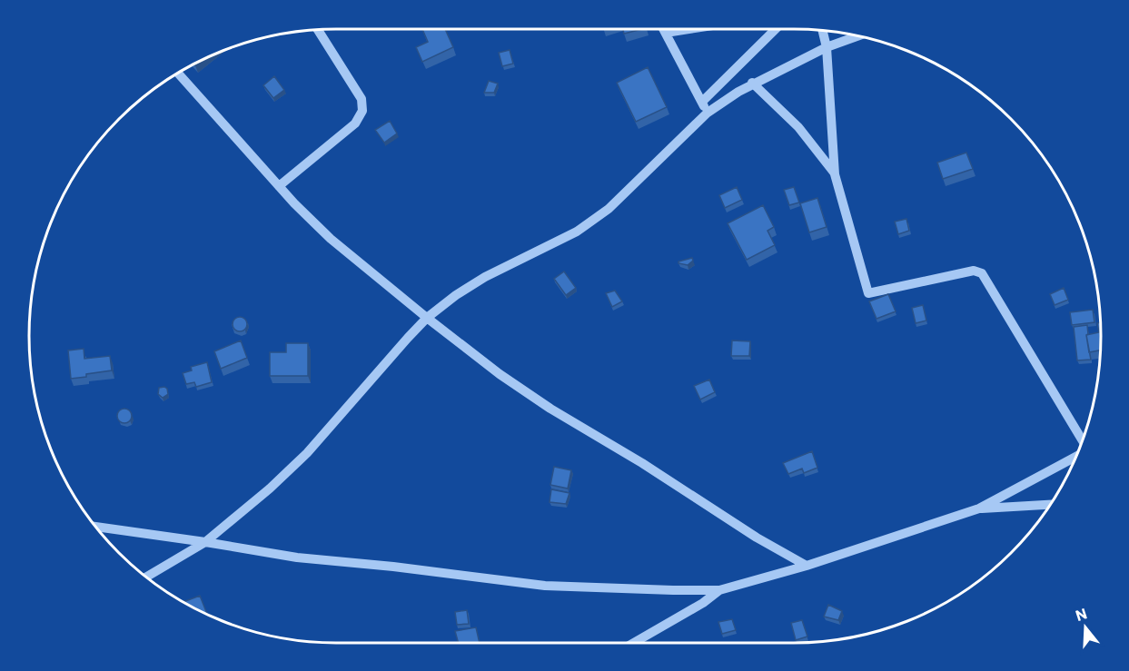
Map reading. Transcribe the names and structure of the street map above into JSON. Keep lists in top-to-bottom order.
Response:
{
  "north": "top"
}
